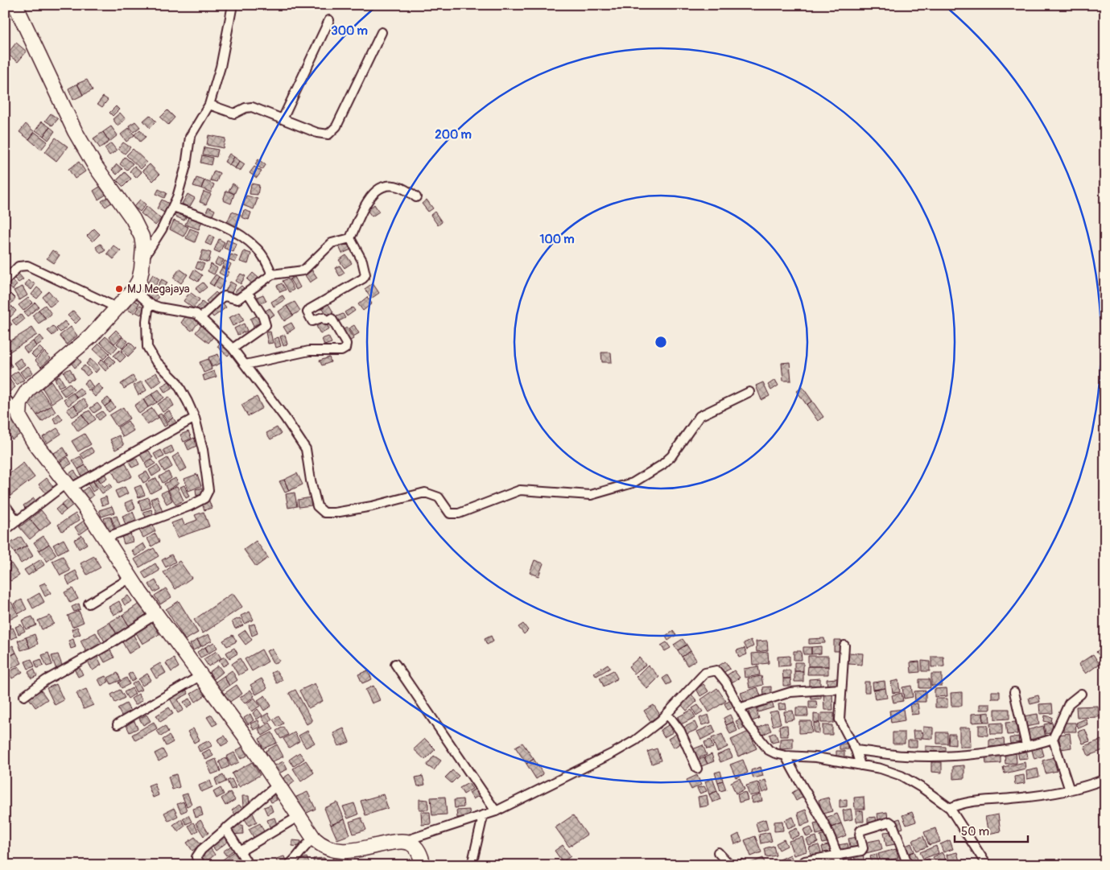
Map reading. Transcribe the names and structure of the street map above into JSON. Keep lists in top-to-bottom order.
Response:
{
  "places": ["MJ Megajaya"],
  "scale_bar": "50 m",
  "rings": ["300 m", "200 m", "100 m"]
}
